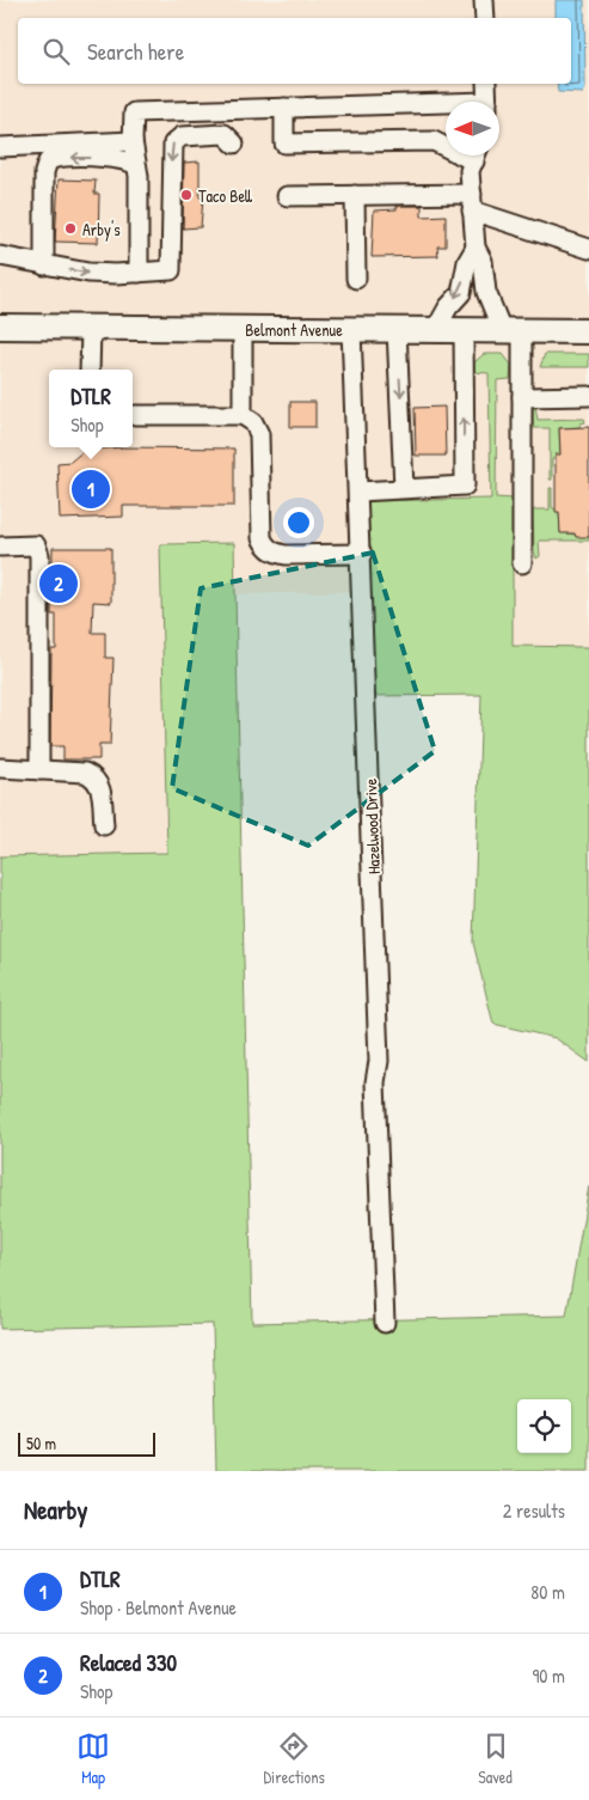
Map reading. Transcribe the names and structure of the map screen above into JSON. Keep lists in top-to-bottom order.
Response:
{
  "streets": {
    "main road": ["Belmont Avenue"],
    "street": ["Hazelwood Drive"]
  },
  "crossings": [
    ["Belmont Avenue", "Hazelwood Drive"]
  ],
  "places": ["Taco Bell", "Arby's"],
  "scale_bar": "50 m",
  "north": "left",
  "page": {
    "search": "Search here",
    "popup": ["DTLR", "Shop"],
    "pins": ["1", "2"],
    "scale": "50 m",
    "heading": ["Nearby", "2 results"],
    "list": [
      {
        "mark": "1",
        "name": "DTLR",
        "note": "Shop · Belmont Avenue",
        "value": "80 m"
      },
      {
        "mark": "2",
        "name": "Relaced 330",
        "note": "Shop",
        "value": "90 m"
      }
    ],
    "nav": ["Map", "Directions", "Saved"]
  }
}
